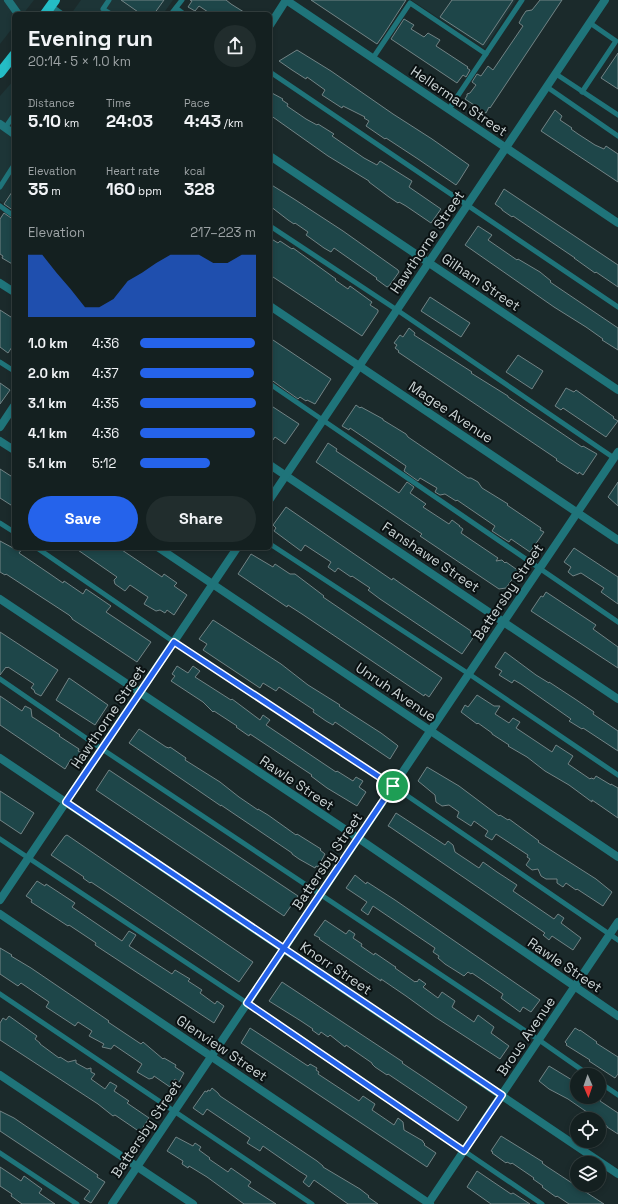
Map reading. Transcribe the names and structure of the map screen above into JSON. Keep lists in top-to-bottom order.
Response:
{
  "streets": {
    "street": [
      "Hellerman Street",
      "Hawthorne Street",
      "Gilham Street",
      "Magee Avenue",
      "Fanshawe Street",
      "Battersby Street",
      "Unruh Avenue",
      "Rawle Street",
      "Knorr Street",
      "Brous Avenue",
      "Glenview Street"
    ]
  },
  "crossings": [
    ["Hellerman Street", "Hawthorne Street"],
    ["Hawthorne Street", "Gilham Street"],
    ["Hawthorne Street", "Magee Avenue"],
    ["Hawthorne Street", "Fanshawe Street"],
    ["Hawthorne Street", "Unruh Avenue"],
    ["Hawthorne Street", "Rawle Street"],
    ["Hawthorne Street", "Knorr Street"],
    ["Magee Avenue", "Battersby Street"],
    ["Fanshawe Street", "Battersby Street"],
    ["Battersby Street", "Unruh Avenue"],
    ["Battersby Street", "Rawle Street"],
    ["Battersby Street", "Knorr Street"],
    ["Battersby Street", "Glenview Street"],
    ["Rawle Street", "Brous Avenue"],
    ["Knorr Street", "Brous Avenue"],
    ["Brous Avenue", "Glenview Street"]
  ],
  "north": "bottom",
  "page": {
    "heading": ["Evening run", "20:14 · 5 × 1.0 km"],
    "stats": [
      ["Distance", "5.10 km"],
      ["Time", "24:03"],
      ["Pace", "4:43 /km"],
      ["Elevation", "35 m"],
      ["Heart rate", "160 bpm"],
      ["kcal", "328"]
    ],
    "chart": ["Elevation", "217–223 m"],
    "list": [
      {
        "name": "1.0 km",
        "note": "4:36"
      },
      {
        "name": "2.0 km",
        "note": "4:37"
      },
      {
        "name": "3.1 km",
        "note": "4:35"
      },
      {
        "name": "4.1 km",
        "note": "4:36"
      },
      {
        "name": "5.1 km",
        "note": "5:12"
      }
    ],
    "buttons": ["Save", "Share"]
  }
}
